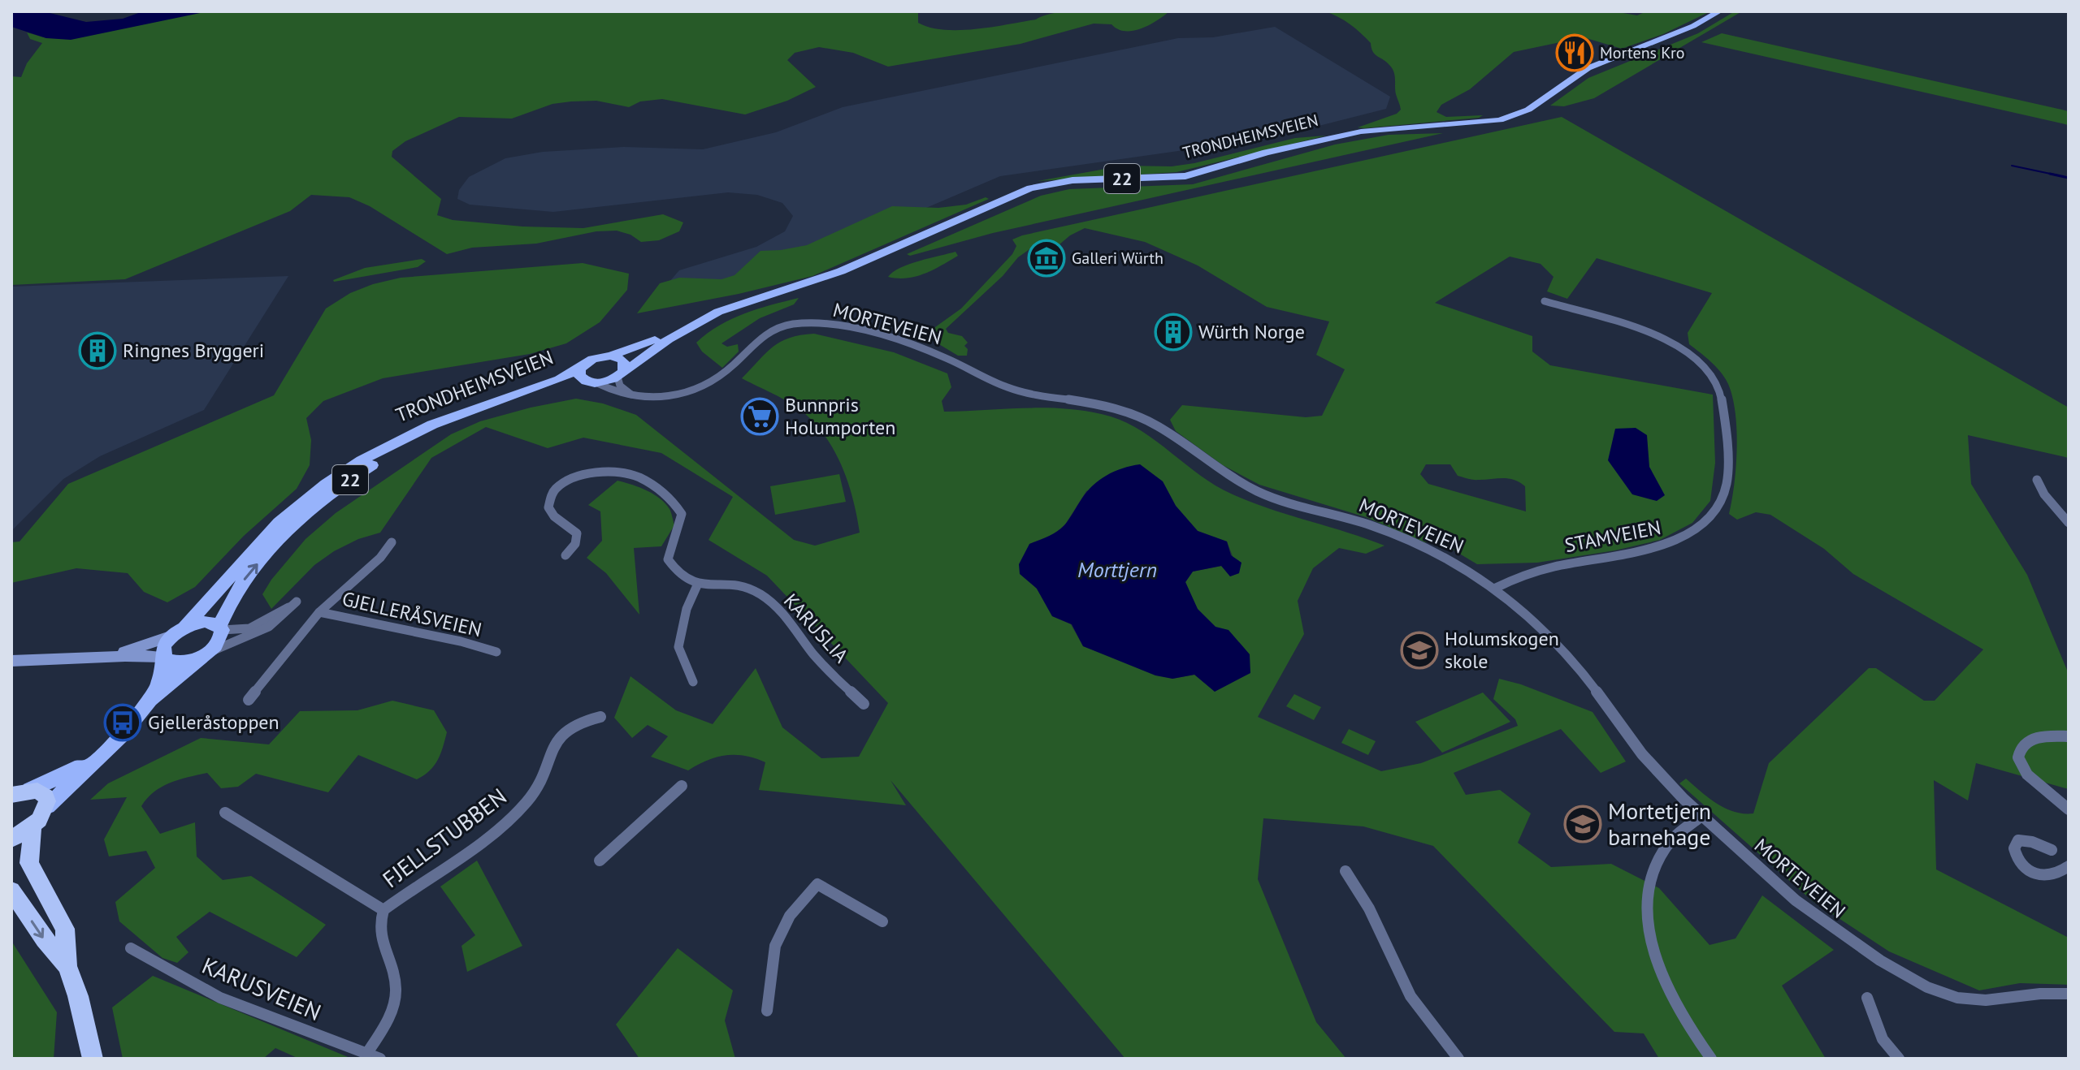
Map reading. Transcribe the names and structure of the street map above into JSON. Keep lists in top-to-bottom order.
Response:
{
  "streets": {
    "main road": ["TRONDHEIMSVEIEN", "22"],
    "street": [
      "MORTEVEIEN",
      "STAMVEIEN",
      "GJELLERÅSVEIEN",
      "KARUSLIA",
      "FJELLSTUBBEN",
      "KARUSVEIEN"
    ]
  },
  "crossings": [
    ["TRONDHEIMSVEIEN", "22"],
    ["TRONDHEIMSVEIEN", "MORTEVEIEN"],
    ["22", "MORTEVEIEN"],
    ["MORTEVEIEN", "STAMVEIEN"],
    ["FJELLSTUBBEN", "KARUSVEIEN"]
  ],
  "water": ["Morttjern"],
  "places": {
    "restaurant": ["Mortens Kro"],
    "museum": ["Galleri Würth"],
    "building": ["Würth Norge", "Ringnes Bryggeri"],
    "supermarket": ["Bunnpris Holumporten"],
    "school or university": ["Holumskogen skole", "Mortetjern barnehage"],
    "bus stop": ["Gjelleråstoppen"]
  }
}
